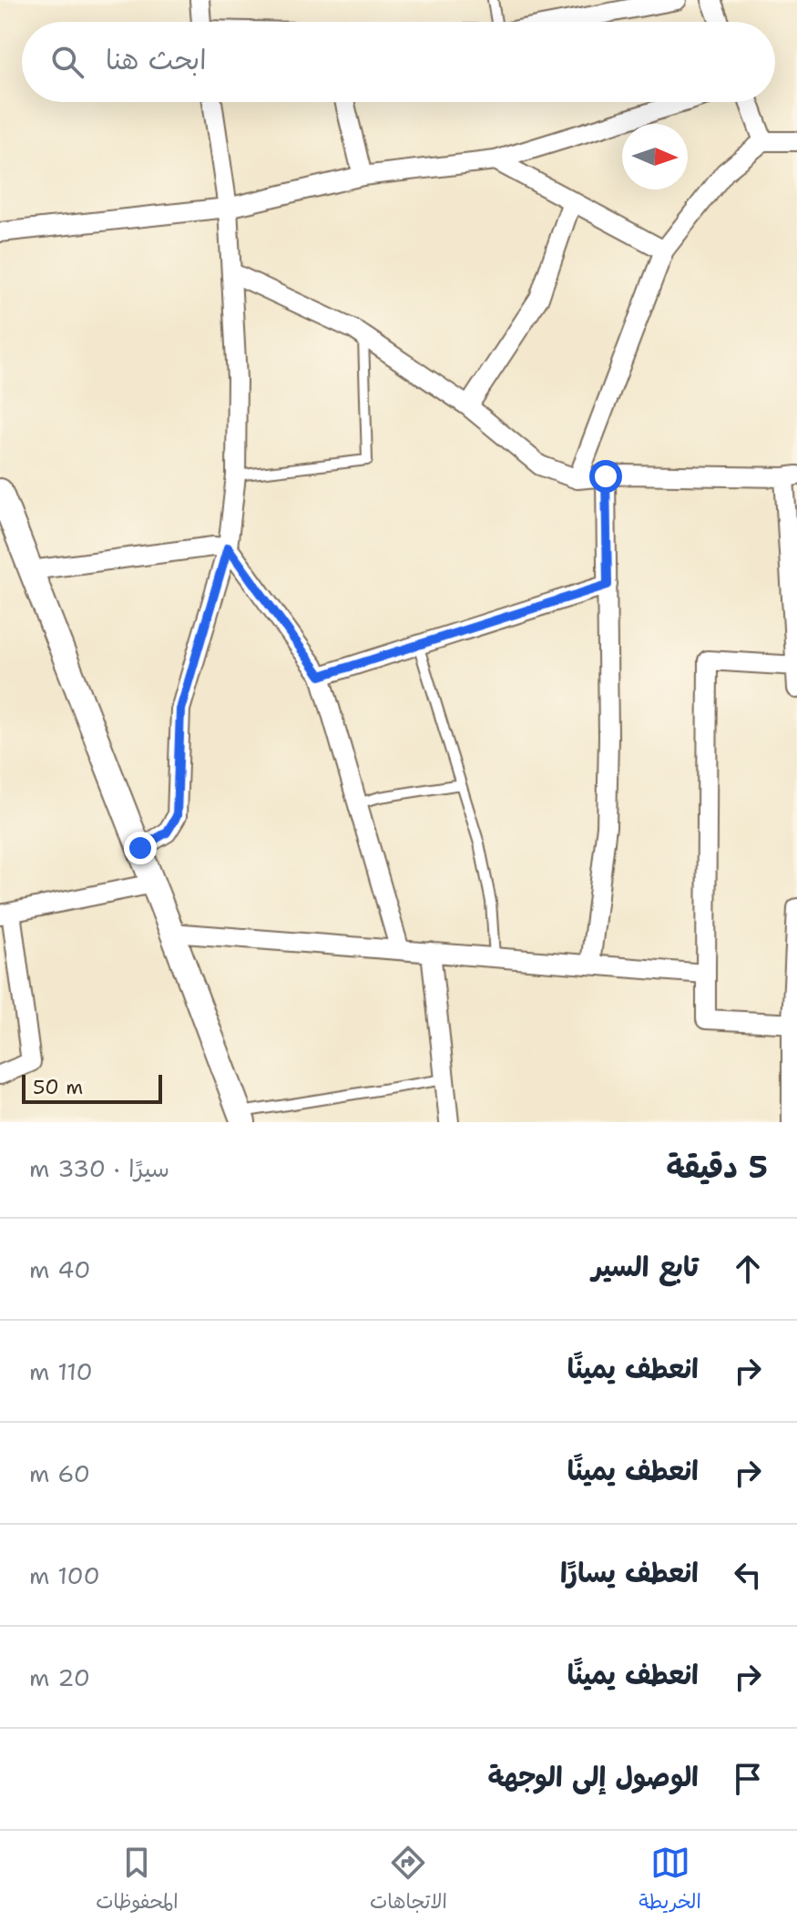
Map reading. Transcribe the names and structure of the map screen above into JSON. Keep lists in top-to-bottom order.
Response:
{
  "scale_bar": "50 m",
  "north": "right",
  "page": {
    "search": "ابحث هنا",
    "scale": "50 m",
    "heading": ["5 دقيقة", "سيرًا · 330 m"],
    "list": [
      ["تابع السير", "40 m"],
      ["انعطف يمينًا", "110 m"],
      ["انعطف يمينًا", "60 m"],
      ["انعطف يسارًا", "100 m"],
      ["انعطف يمينًا", "20 m"],
      "الوصول إلى الوجهة"
    ],
    "nav": ["الخريطة", "الاتجاهات", "المحفوظات"]
  }
}
